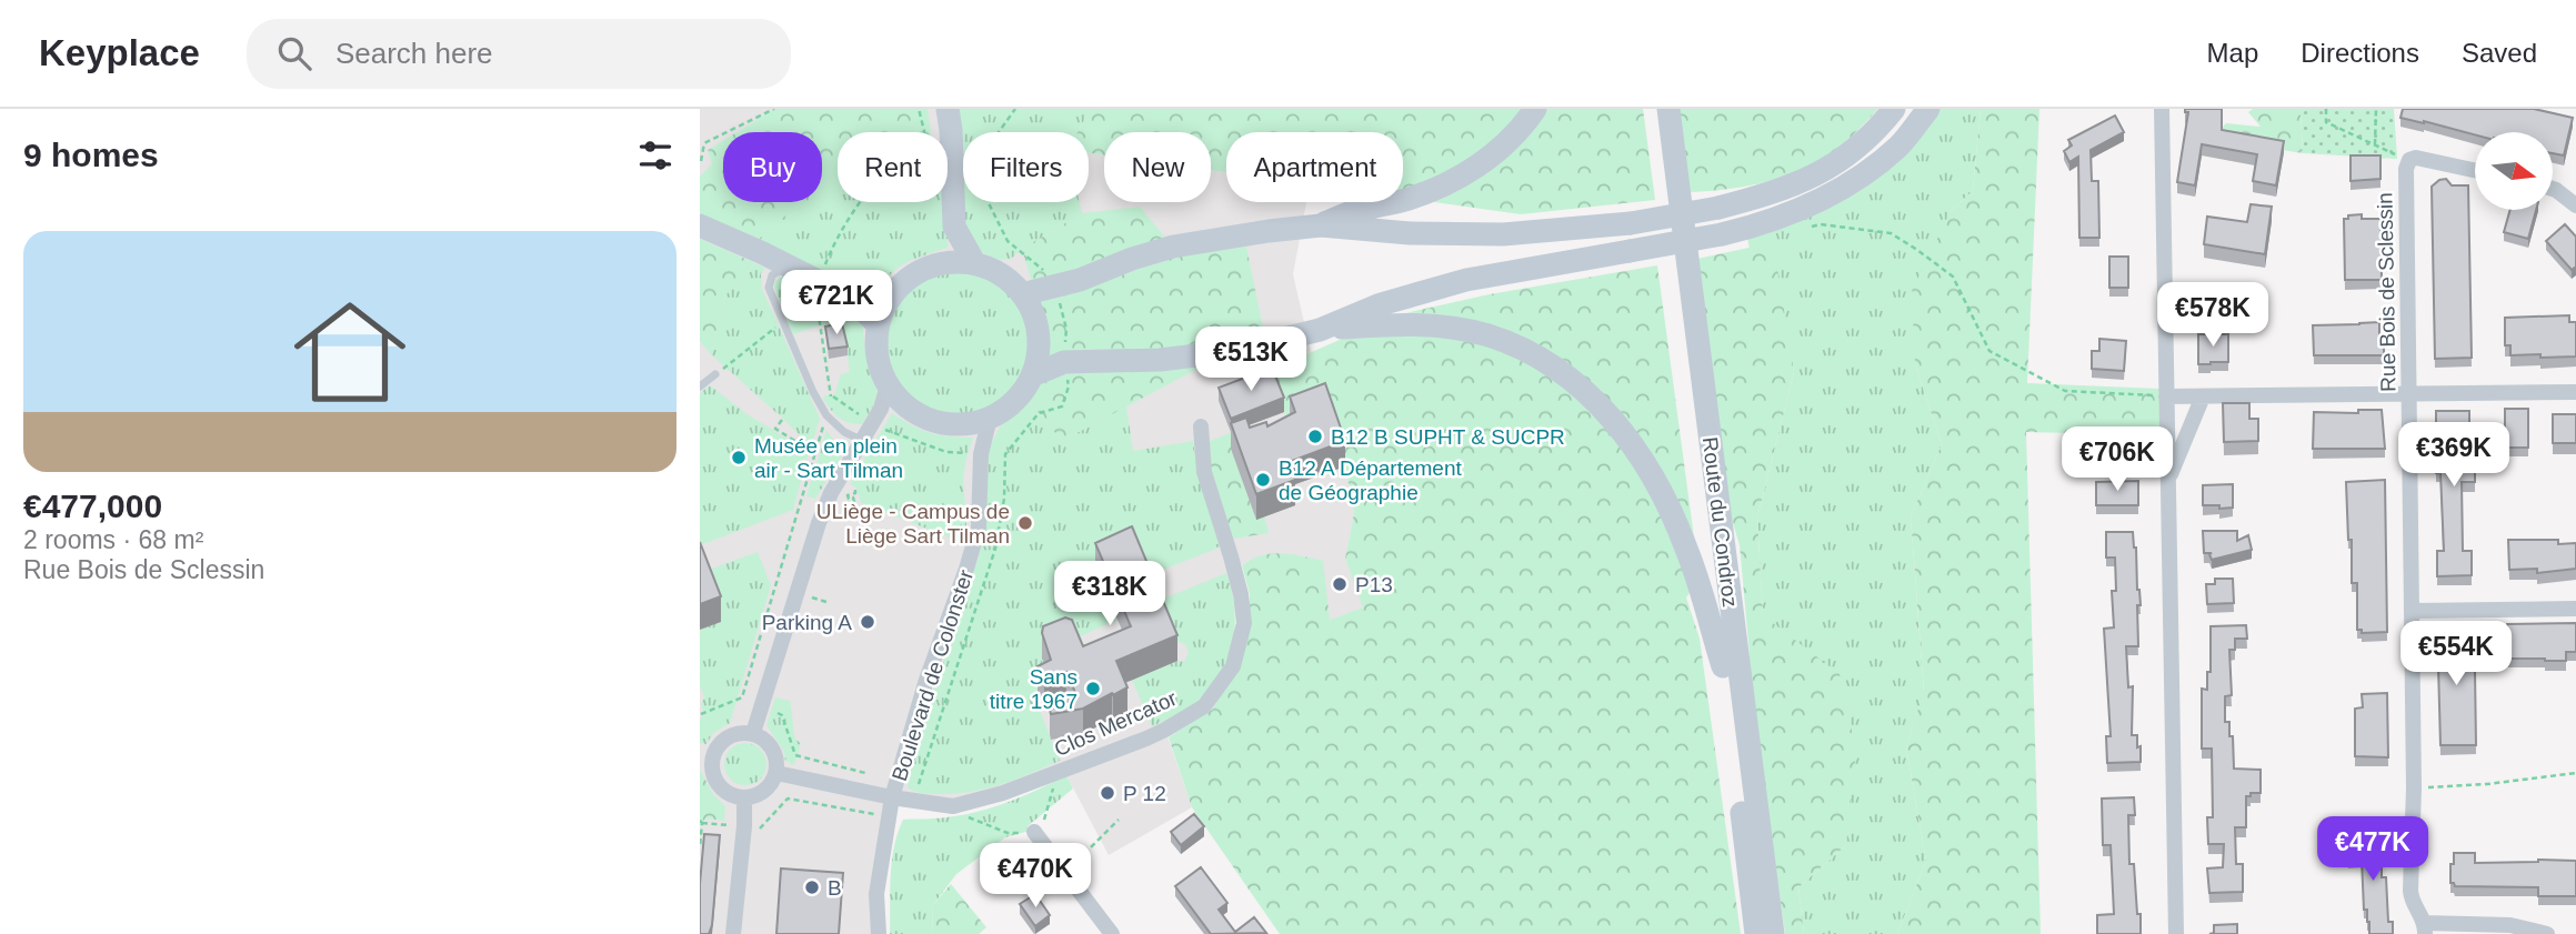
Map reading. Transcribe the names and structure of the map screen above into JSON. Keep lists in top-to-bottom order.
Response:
{
  "streets": {
    "main road": ["Route du Condroz"],
    "street": ["Rue Bois de Sclessin", "Boulevard de Colonster", "Clos Mercator"]
  },
  "crossings": [
    ["Boulevard de Colonster", "Clos Mercator"]
  ],
  "places": [
    "B12 B SUPHT & SUCPR",
    "Musée en plein air - Sart Tilman",
    "B12 A Département de Géographie",
    "ULiège - Campus de Liège Sart Tilman",
    "P13",
    "Parking A",
    "Sans titre 1967",
    "P 12",
    "B"
  ],
  "north": "right",
  "page": {
    "header": "Keyplace",
    "search": "Search here",
    "nav": ["Map", "Directions", "Saved"],
    "heading": "9 homes",
    "chip": [
      "Buy",
      "Rent",
      "Filters",
      "New",
      "Apartment"
    ],
    "list": [
      {
        "name": "€477,000",
        "note": "2 rooms · 68 m² · Rue Bois de Sclessin"
      }
    ],
    "price": [
      "€721K",
      "€578K",
      "€513K",
      "€369K",
      "€706K",
      "€318K",
      "€554K",
      "€477K",
      "€470K"
    ]
  }
}
